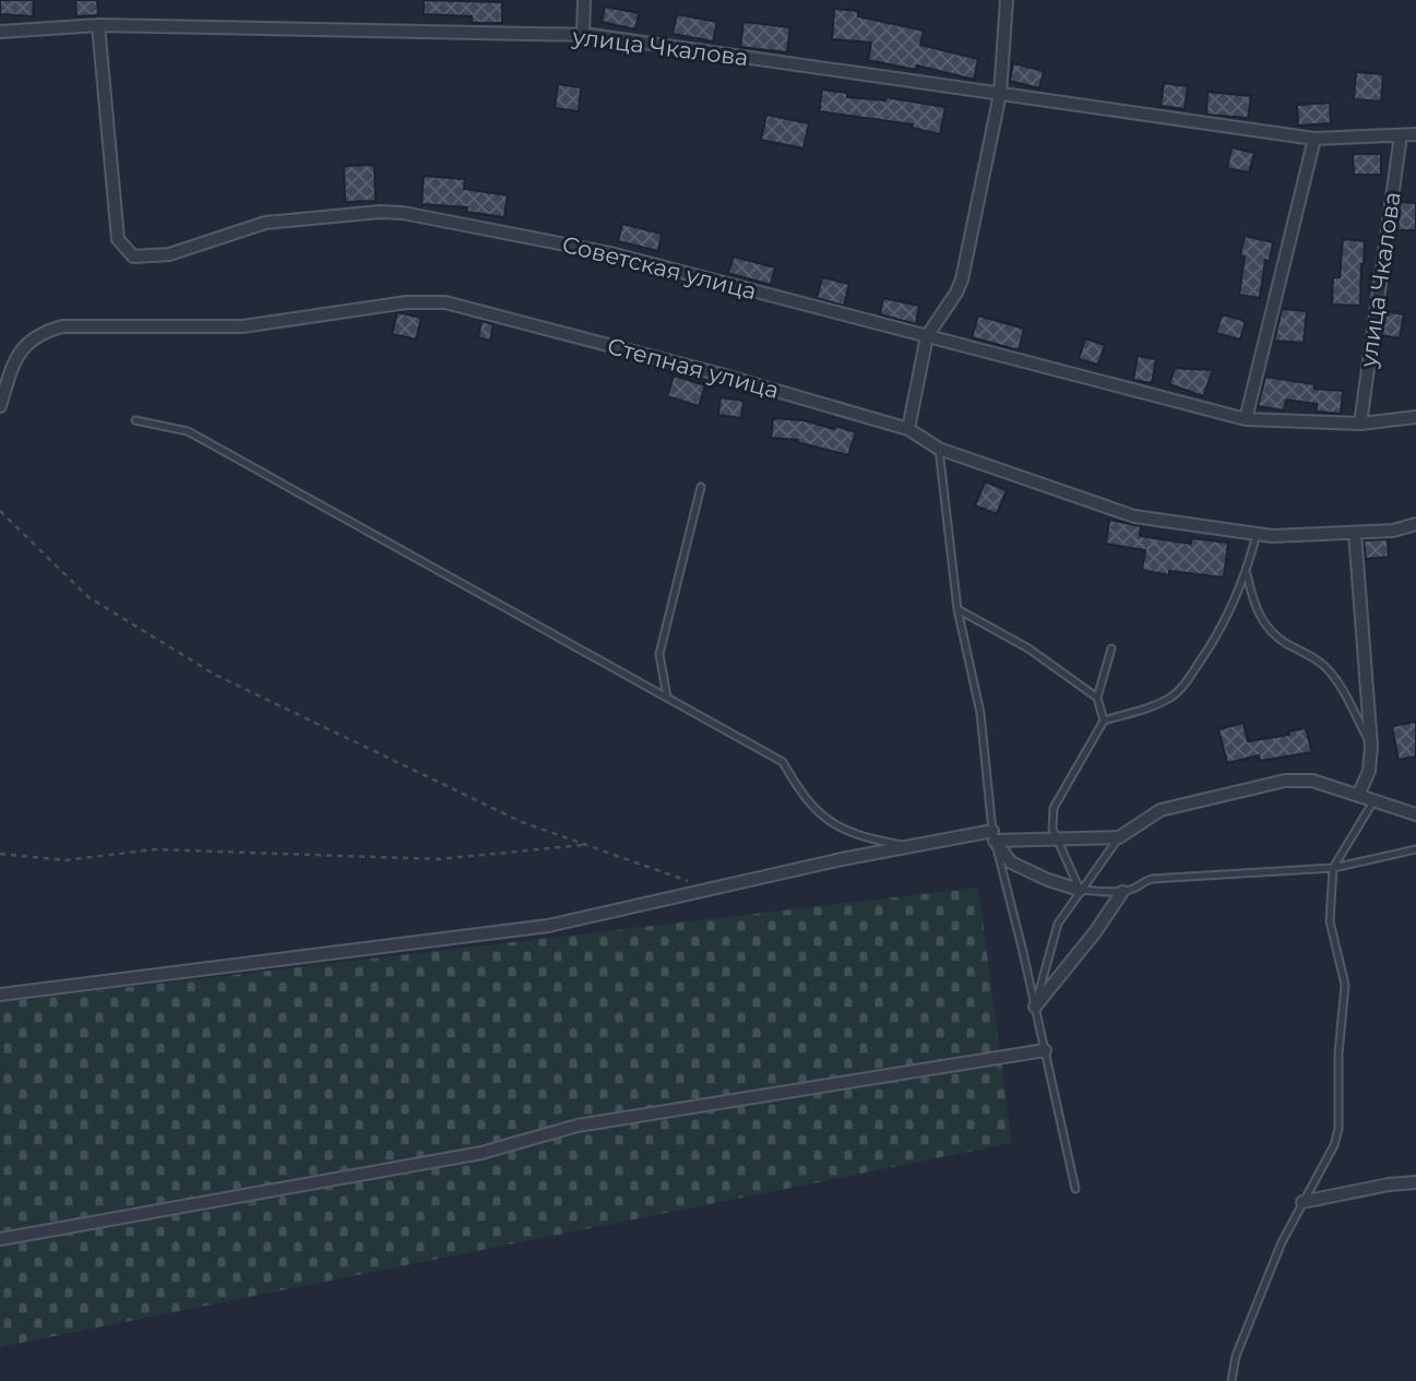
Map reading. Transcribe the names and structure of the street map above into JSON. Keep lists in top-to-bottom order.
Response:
{
  "streets": {
    "street": ["улица Чкалова", "Советская улица", "Степная улица"]
  },
  "crossings": [
    ["улица Чкалова", "Советская улица"]
  ]
}
